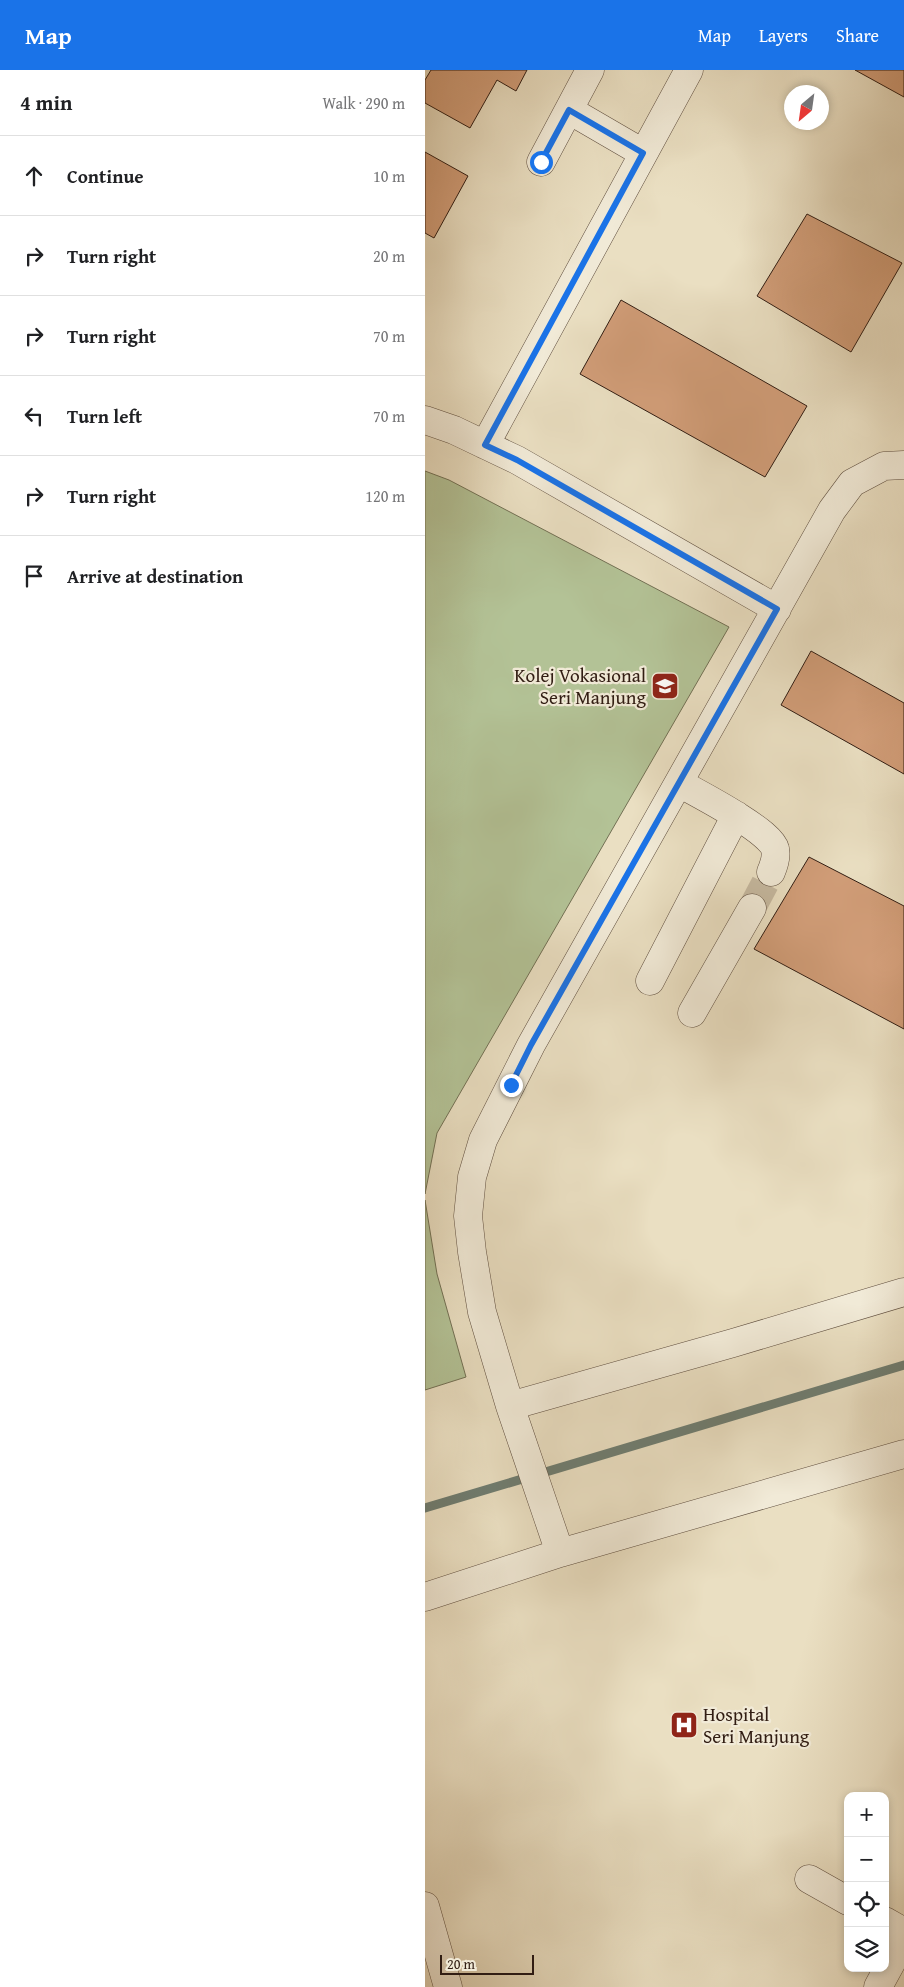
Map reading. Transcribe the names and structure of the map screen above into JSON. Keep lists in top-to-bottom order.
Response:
{
  "places": {
    "school or university": ["Kolej Vokasional Seri Manjung"],
    "hospital": ["Hospital Seri Manjung"]
  },
  "scale_bar": "20 m",
  "north": "bottom left",
  "page": {
    "header": "Map",
    "nav": ["Map", "Layers", "Share"],
    "heading": ["4 min", "Walk · 290 m"],
    "list": [
      ["Continue", "10 m"],
      ["Turn right", "20 m"],
      ["Turn right", "70 m"],
      ["Turn left", "70 m"],
      ["Turn right", "120 m"],
      "Arrive at destination"
    ],
    "map_buttons": ["+", "−"],
    "scale": "20 m"
  }
}
